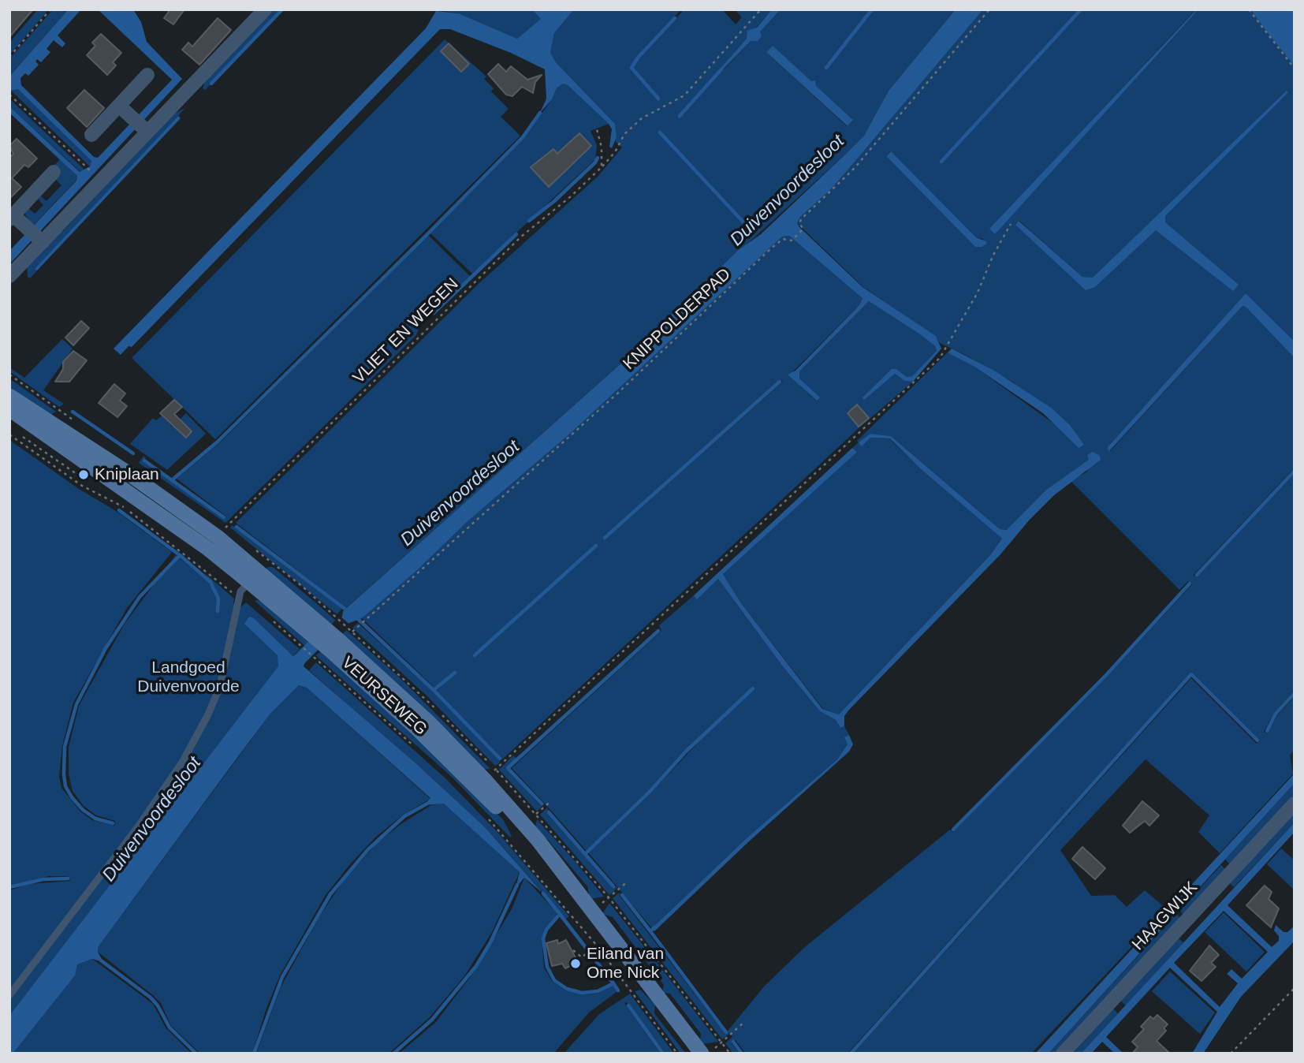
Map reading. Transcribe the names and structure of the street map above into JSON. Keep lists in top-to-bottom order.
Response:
{
  "streets": {
    "main road": ["VEURSEWEG"],
    "street": ["HAAGWIJK"],
    "path": ["KNIPPOLDERPAD", "VLIET EN WEGEN"]
  },
  "crossings": [
    ["KNIPPOLDERPAD", "VEURSEWEG"],
    ["VLIET EN WEGEN", "VEURSEWEG"]
  ],
  "water": ["Duivenvoordesloot"],
  "parks": ["Landgoed Duivenvoorde"],
  "places": ["Kniplaan", "Eiland van Ome Nick"]
}
